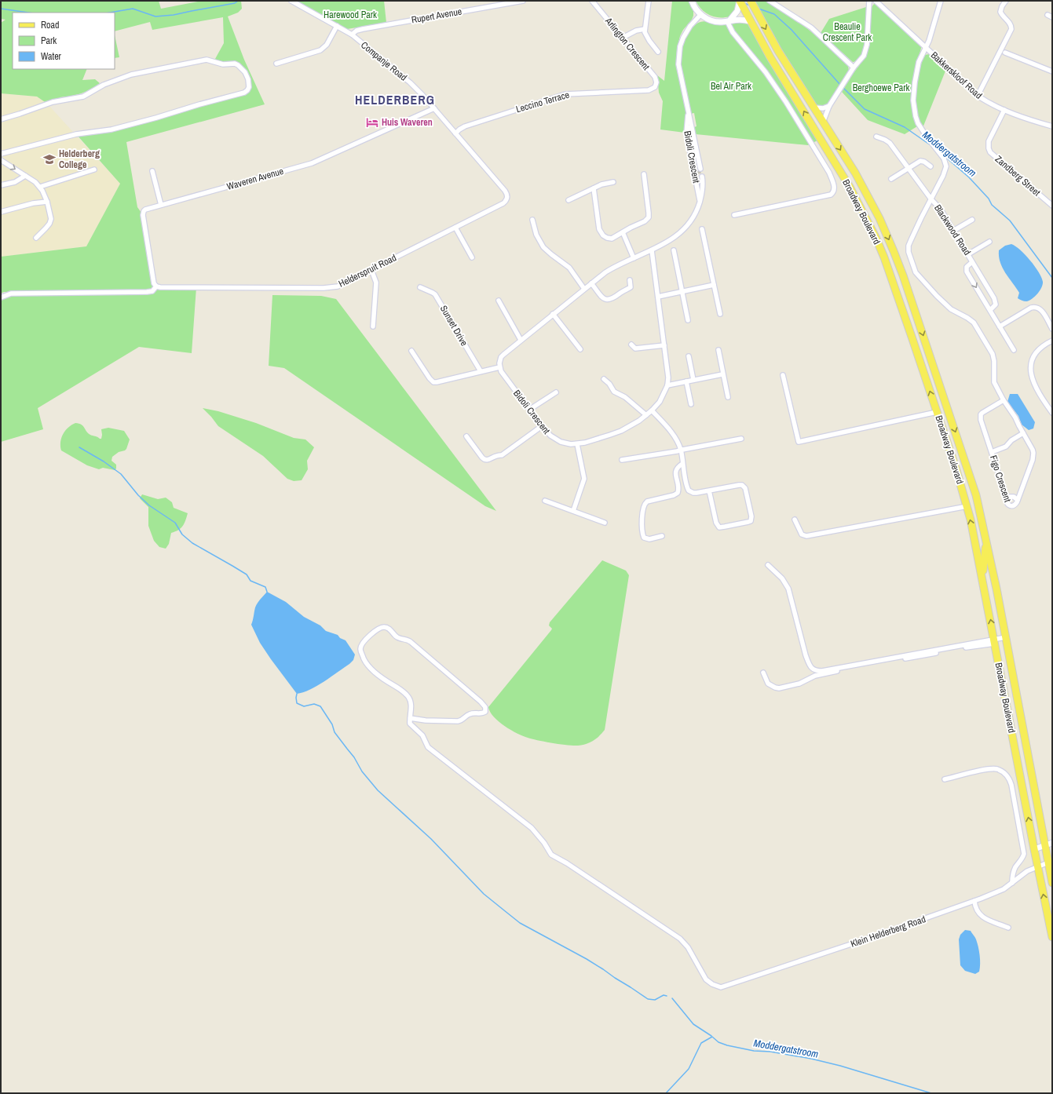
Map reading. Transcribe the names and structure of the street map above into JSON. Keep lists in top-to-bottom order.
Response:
{
  "streets": {
    "main road": ["Broadway Boulevard"],
    "street": [
      "Rupert Avenue",
      "Arlington Crescent",
      "Companje Road",
      "Bakkerskloof Road",
      "Leccino Terrace",
      "Bidoli Crescent",
      "Zandberg Street",
      "Waveren Avenue",
      "Blackwood Road",
      "Helderspruit Road",
      "Sunset Drive",
      "Figo Crescent",
      "Klein Helderberg Road"
    ]
  },
  "crossings": [
    ["Rupert Avenue", "Companje Road"],
    ["Arlington Crescent", "Leccino Terrace"],
    ["Companje Road", "Leccino Terrace"],
    ["Companje Road", "Waveren Avenue"],
    ["Companje Road", "Helderspruit Road"],
    ["Bakkerskloof Road", "Zandberg Street"],
    ["Bakkerskloof Road", "Figo Crescent"],
    ["Waveren Avenue", "Helderspruit Road"],
    ["Broadway Boulevard", "Klein Helderberg Road"],
    ["Blackwood Road", "Figo Crescent"]
  ],
  "districts": ["HELDERBERG"],
  "water": ["Moddergatstroom"],
  "parks": [
    "Harewood Park",
    "Beaulie Crescent Park",
    "Bel Air Park",
    "Berghoewe Park"
  ],
  "places": {
    "hotel": ["Huis Waveren"],
    "school or university": ["Helderberg College"]
  },
  "legend": ["Road", "Park", "Water"]
}
